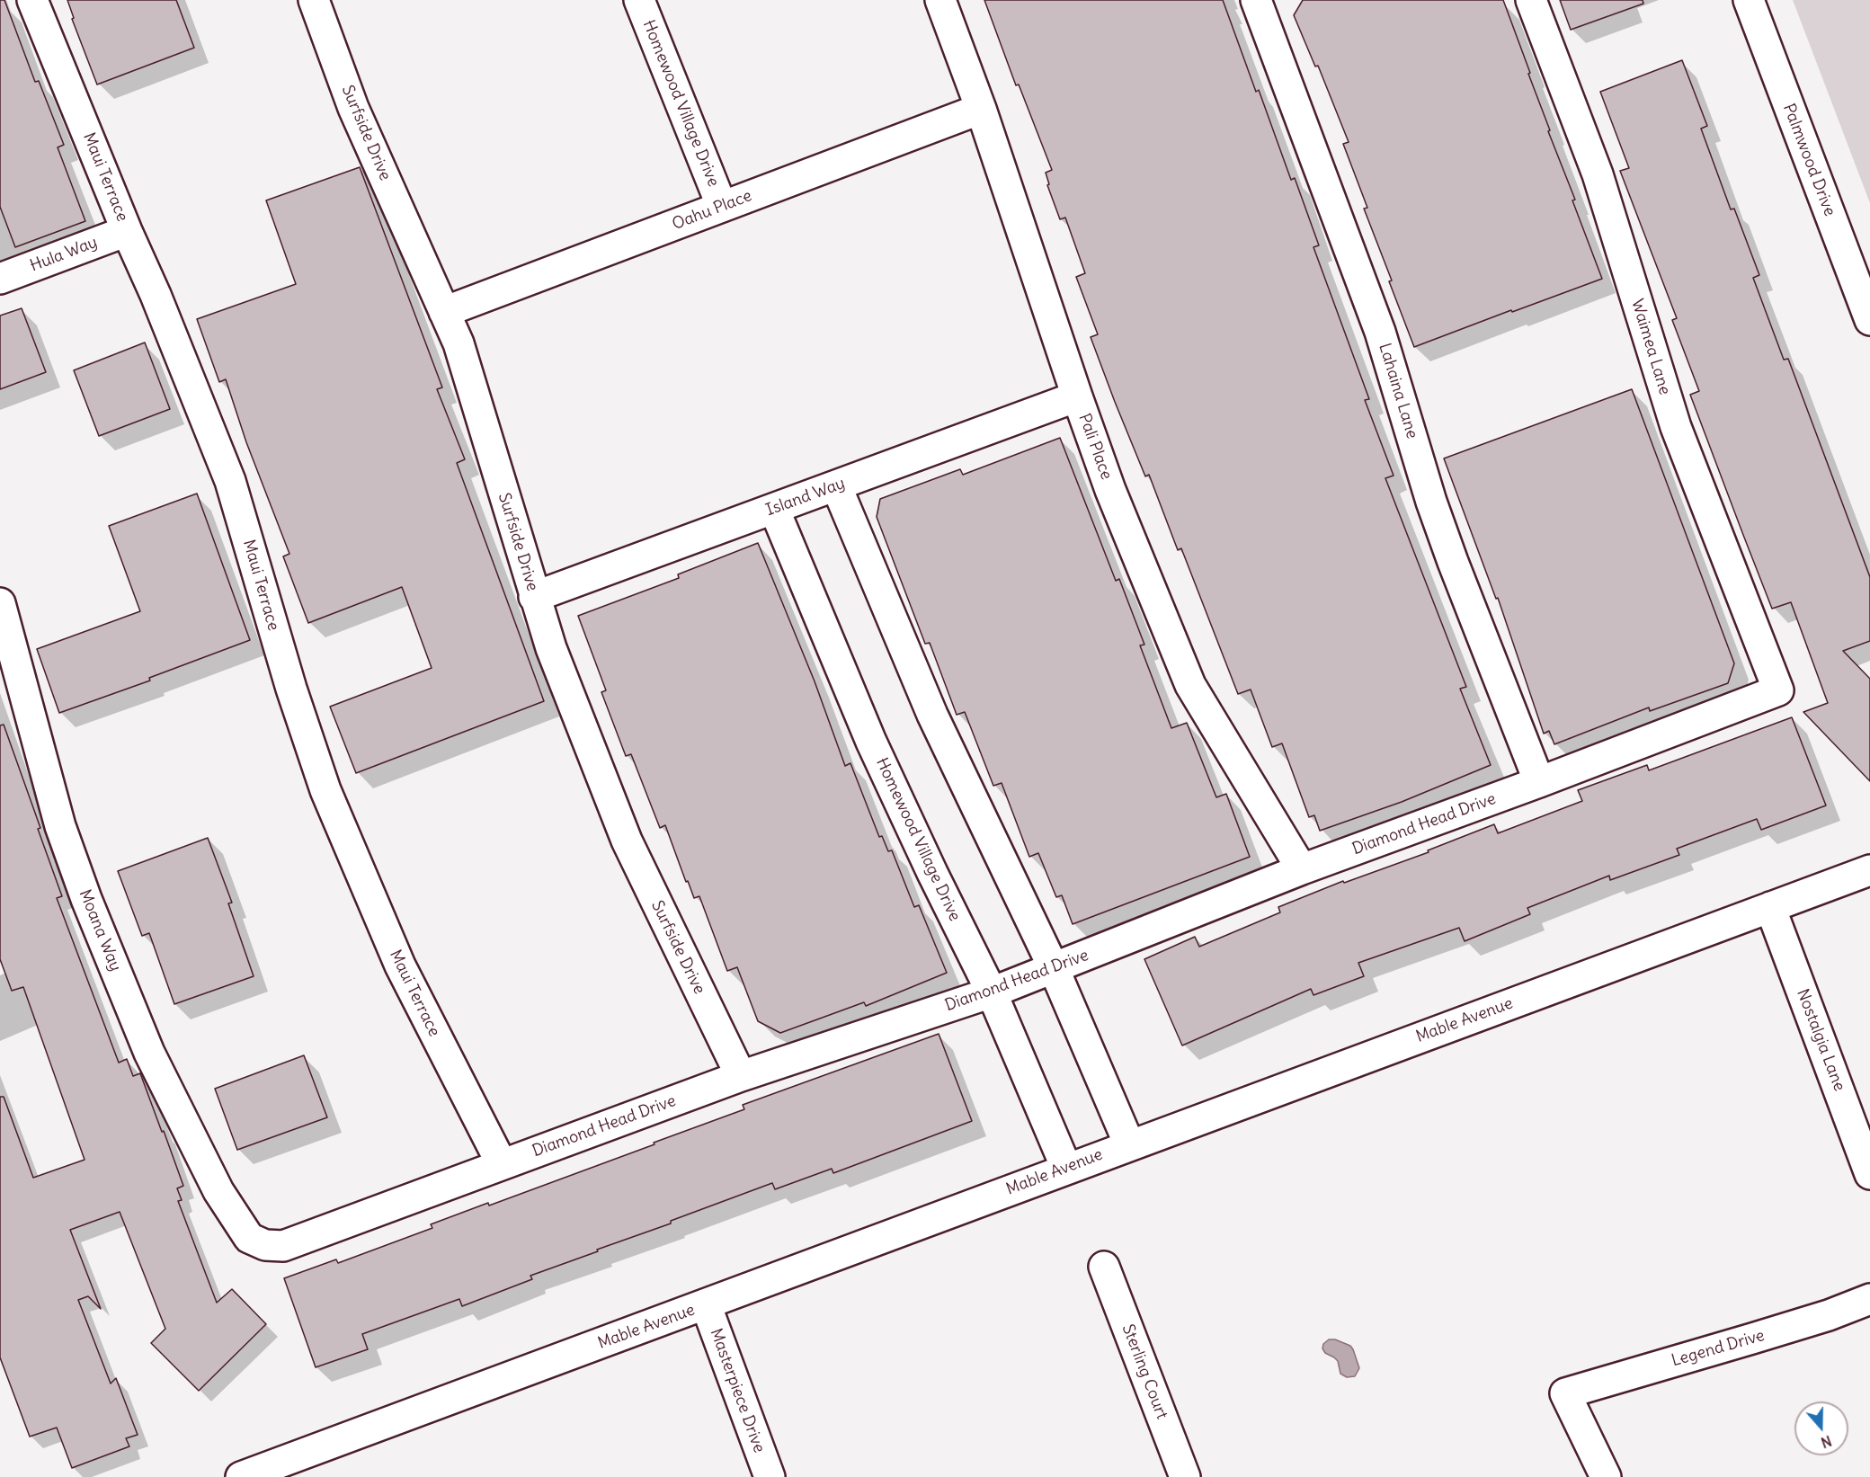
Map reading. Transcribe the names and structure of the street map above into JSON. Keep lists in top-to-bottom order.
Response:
{
  "streets": {
    "street": [
      "Homewood Village Drive",
      "Surfside Drive",
      "Palmwood Drive",
      "Maui Terrace",
      "Oahu Place",
      "Hula Way",
      "Waimea Lane",
      "Lahaina Lane",
      "Pali Place",
      "Island Way",
      "Diamond Head Drive",
      "Moana Way",
      "Mable Avenue",
      "Nostalgia Lane",
      "Legend Drive",
      "Sterling Court",
      "Masterpiece Drive"
    ]
  },
  "crossings": [
    ["Homewood Village Drive", "Oahu Place"],
    ["Homewood Village Drive", "Island Way"],
    ["Homewood Village Drive", "Diamond Head Drive"],
    ["Homewood Village Drive", "Mable Avenue"],
    ["Surfside Drive", "Oahu Place"],
    ["Surfside Drive", "Island Way"],
    ["Surfside Drive", "Diamond Head Drive"],
    ["Maui Terrace", "Hula Way"],
    ["Maui Terrace", "Diamond Head Drive"],
    ["Oahu Place", "Pali Place"],
    ["Waimea Lane", "Diamond Head Drive"],
    ["Lahaina Lane", "Diamond Head Drive"],
    ["Pali Place", "Island Way"],
    ["Pali Place", "Diamond Head Drive"],
    ["Diamond Head Drive", "Moana Way"],
    ["Mable Avenue", "Nostalgia Lane"],
    ["Mable Avenue", "Masterpiece Drive"]
  ],
  "north": "bottom"
}
